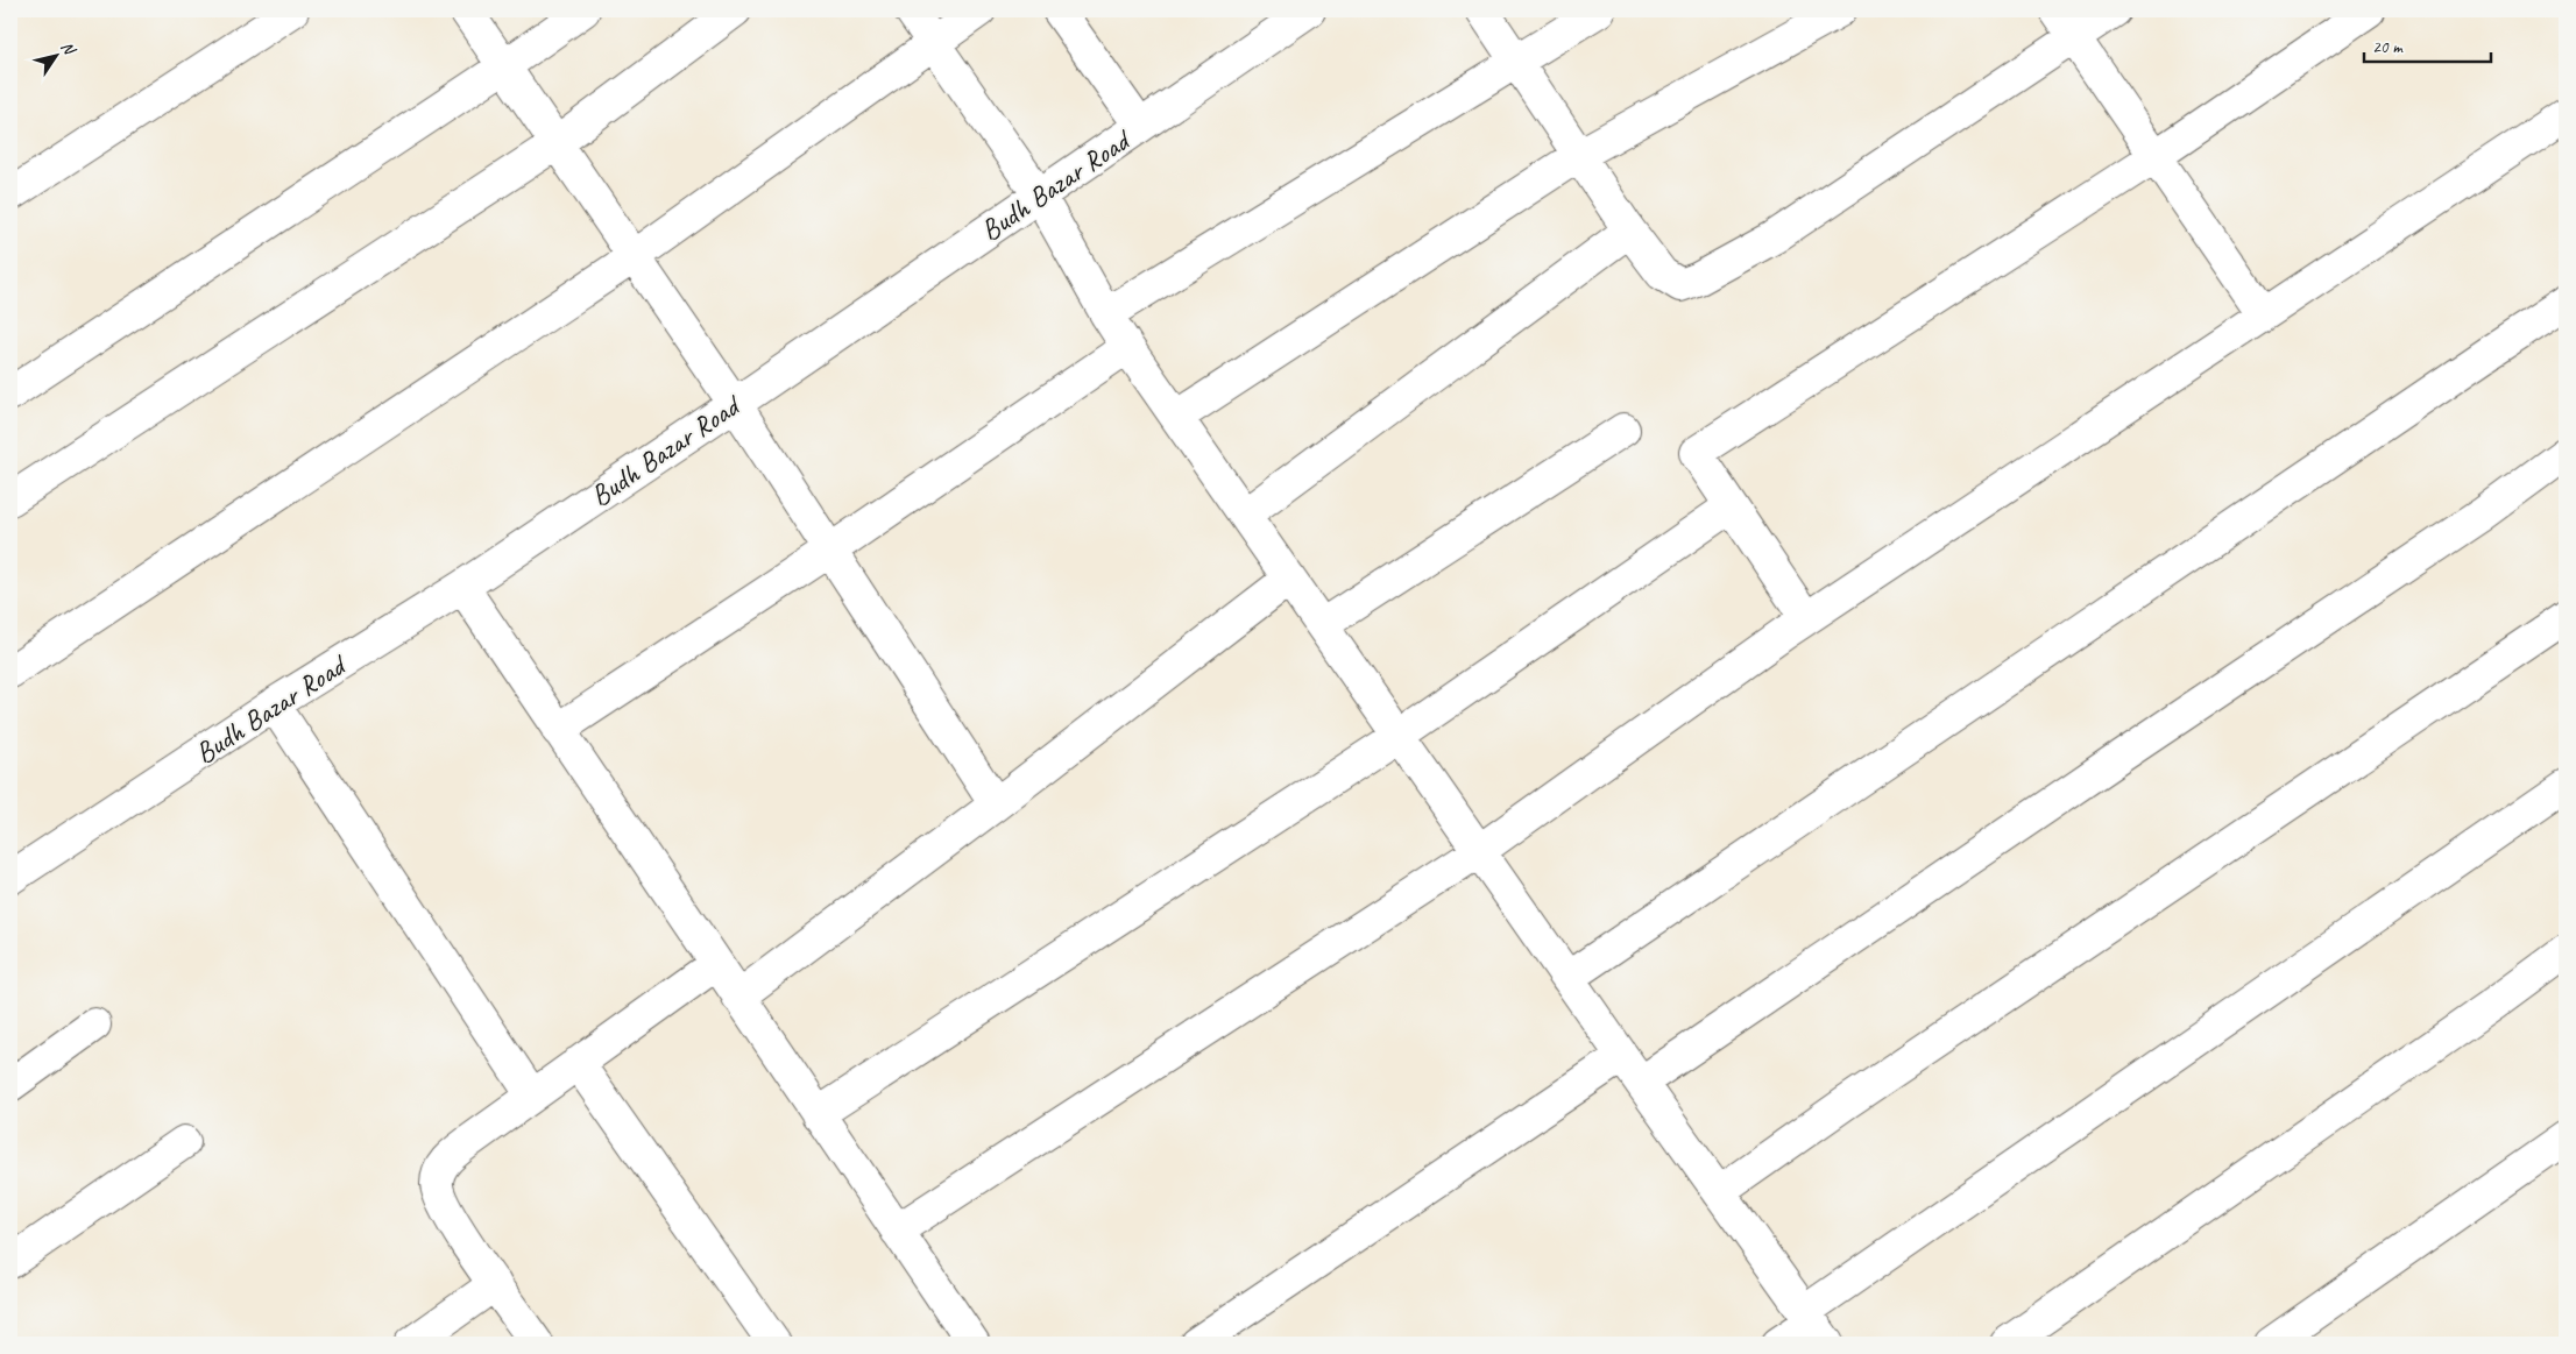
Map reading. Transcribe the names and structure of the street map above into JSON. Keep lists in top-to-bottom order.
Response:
{
  "streets": {
    "street": ["Budh Bazar Road"]
  },
  "scale_bar": "20 m",
  "north": "top right"
}
